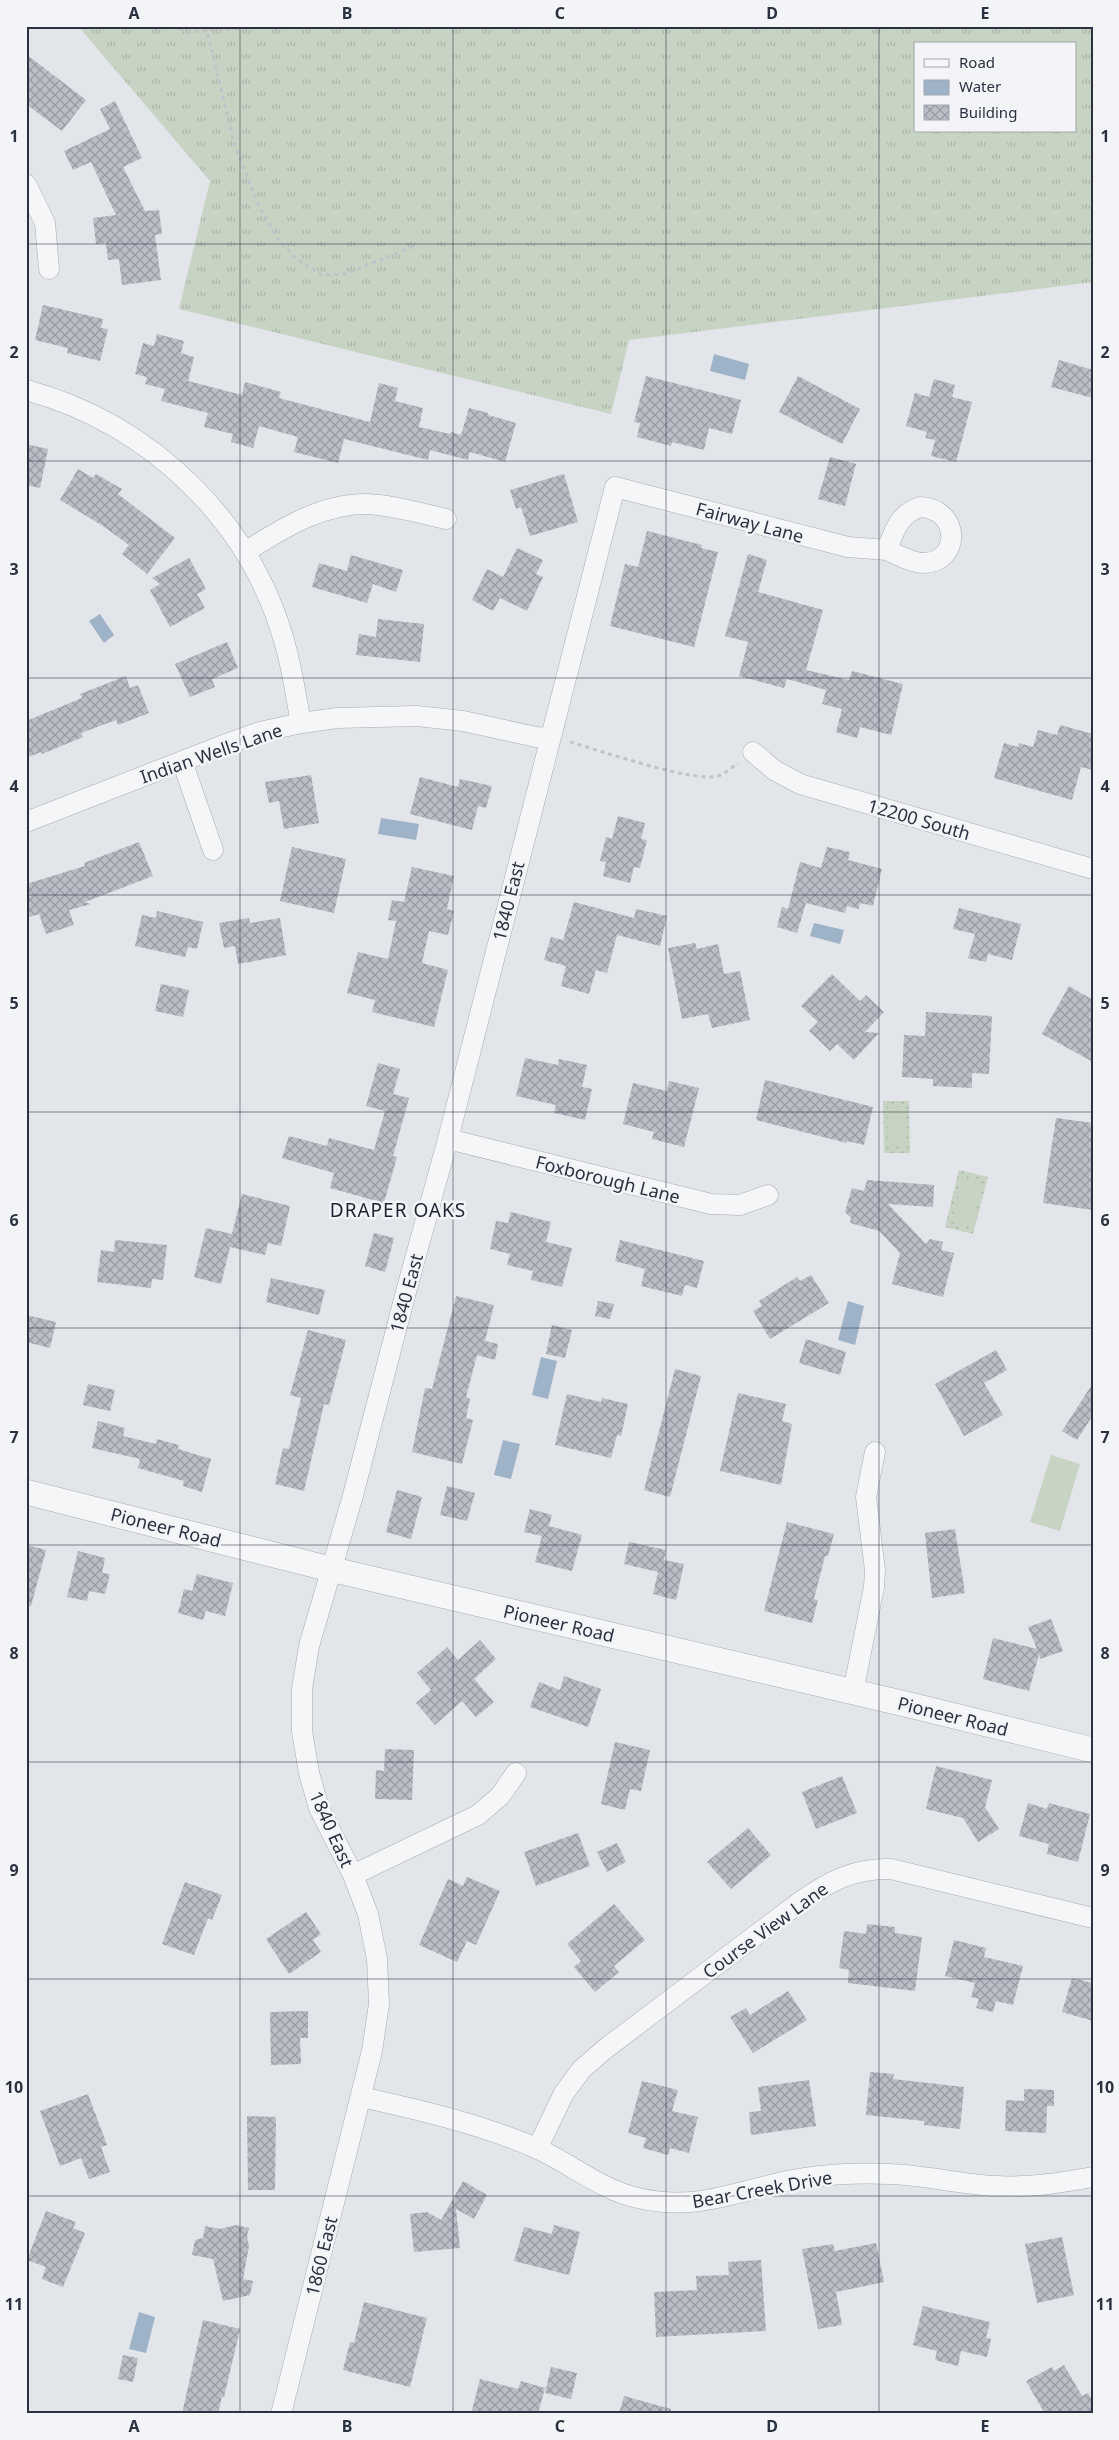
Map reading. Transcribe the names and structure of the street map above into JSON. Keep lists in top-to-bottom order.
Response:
{
  "streets": {
    "street": [
      "Fairway Lane",
      "Indian Wells Lane",
      "12200 South",
      "1840 East",
      "Foxborough Lane",
      "Pioneer Road",
      "Course View Lane",
      "Bear Creek Drive",
      "1860 East"
    ]
  },
  "crossings": [
    ["Fairway Lane", "1840 East"],
    ["Indian Wells Lane", "1840 East"],
    ["1840 East", "Foxborough Lane"],
    ["1840 East", "Pioneer Road"],
    ["1840 East", "Bear Creek Drive"],
    ["1840 East", "1860 East"],
    ["Course View Lane", "Bear Creek Drive"],
    ["Bear Creek Drive", "1860 East"]
  ],
  "districts": ["DRAPER OAKS"],
  "legend": ["Road", "Water", "Building"],
  "grid": {
    "columns": [
      "A",
      "B",
      "C",
      "D",
      "E"
    ],
    "rows": [
      "1",
      "2",
      "3",
      "4",
      "5",
      "6",
      "7",
      "8",
      "9",
      "10",
      "11"
    ]
  }
}
